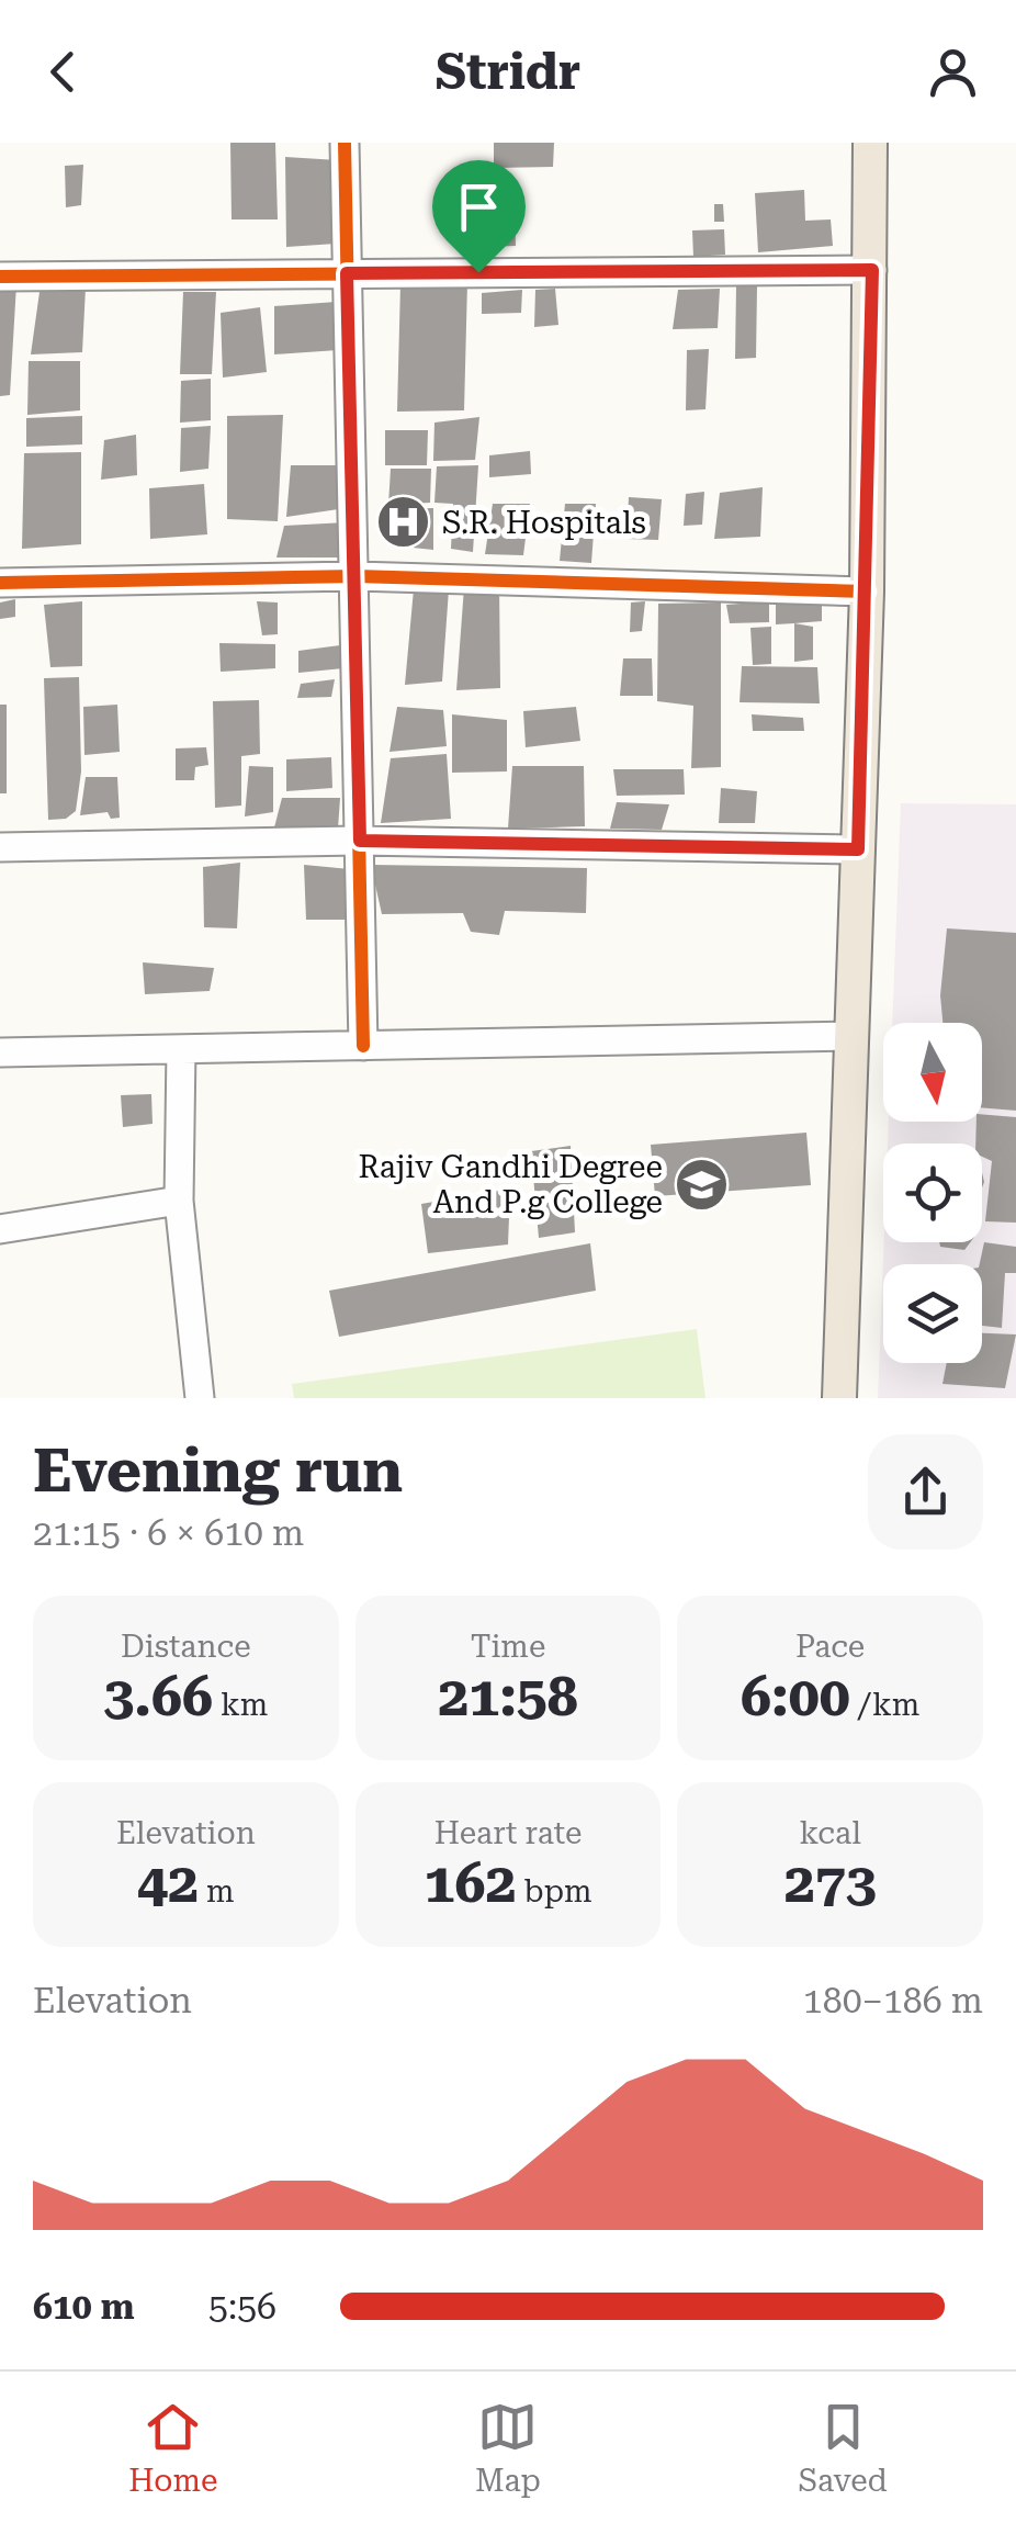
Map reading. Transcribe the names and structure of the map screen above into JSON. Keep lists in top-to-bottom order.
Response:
{
  "places": {
    "hospital": ["S.R. Hospitals"],
    "school or university": ["Rajiv Gandhi Degree And P.g College"]
  },
  "north": "bottom",
  "page": {
    "header": "Stridr",
    "heading": ["Evening run", "21:15 · 6 × 610 m"],
    "stats": [
      ["Distance", "3.66 km"],
      ["Time", "21:58"],
      ["Pace", "6:00 /km"],
      ["Elevation", "42 m"],
      ["Heart rate", "162 bpm"],
      ["kcal", "273"]
    ],
    "chart": ["Elevation", "180–186 m"],
    "list": [
      {
        "name": "610 m",
        "note": "5:56"
      }
    ],
    "tabs": ["Home", "Map", "Saved"]
  }
}
